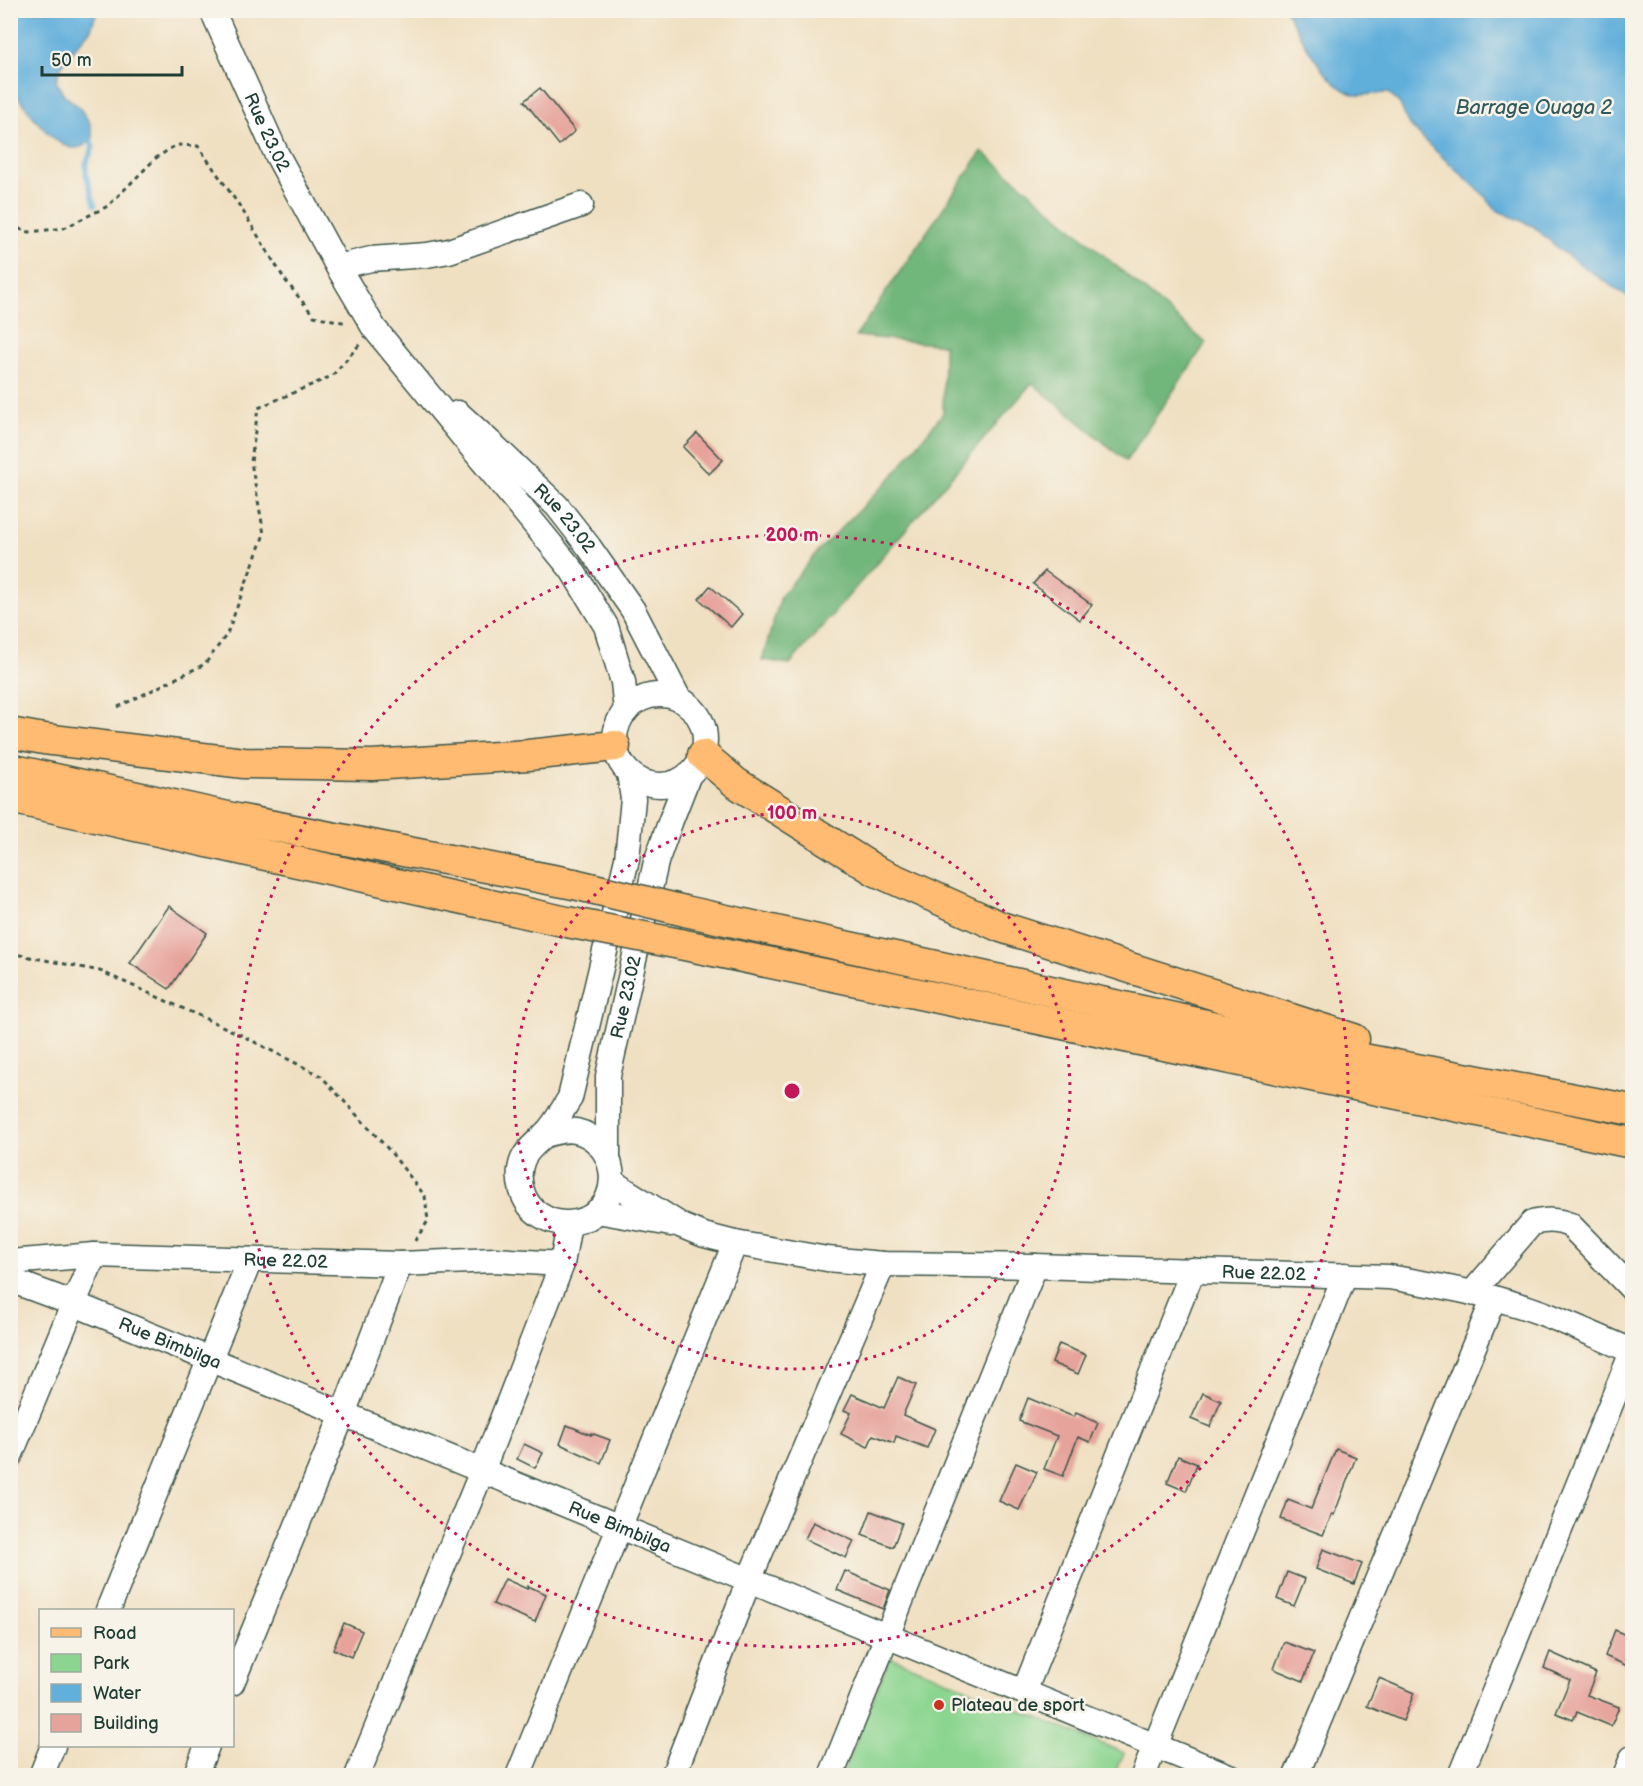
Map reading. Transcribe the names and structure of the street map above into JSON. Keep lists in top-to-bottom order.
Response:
{
  "streets": {
    "street": ["Rue 23.02", "Rue 22.02", "Rue Bimbilga"]
  },
  "water": ["Barrage Ouaga 2"],
  "places": ["Plateau de sport"],
  "legend": [
    "Road",
    "Park",
    "Water",
    "Building"
  ],
  "scale_bar": "50 m",
  "rings": ["200 m", "100 m"]
}
